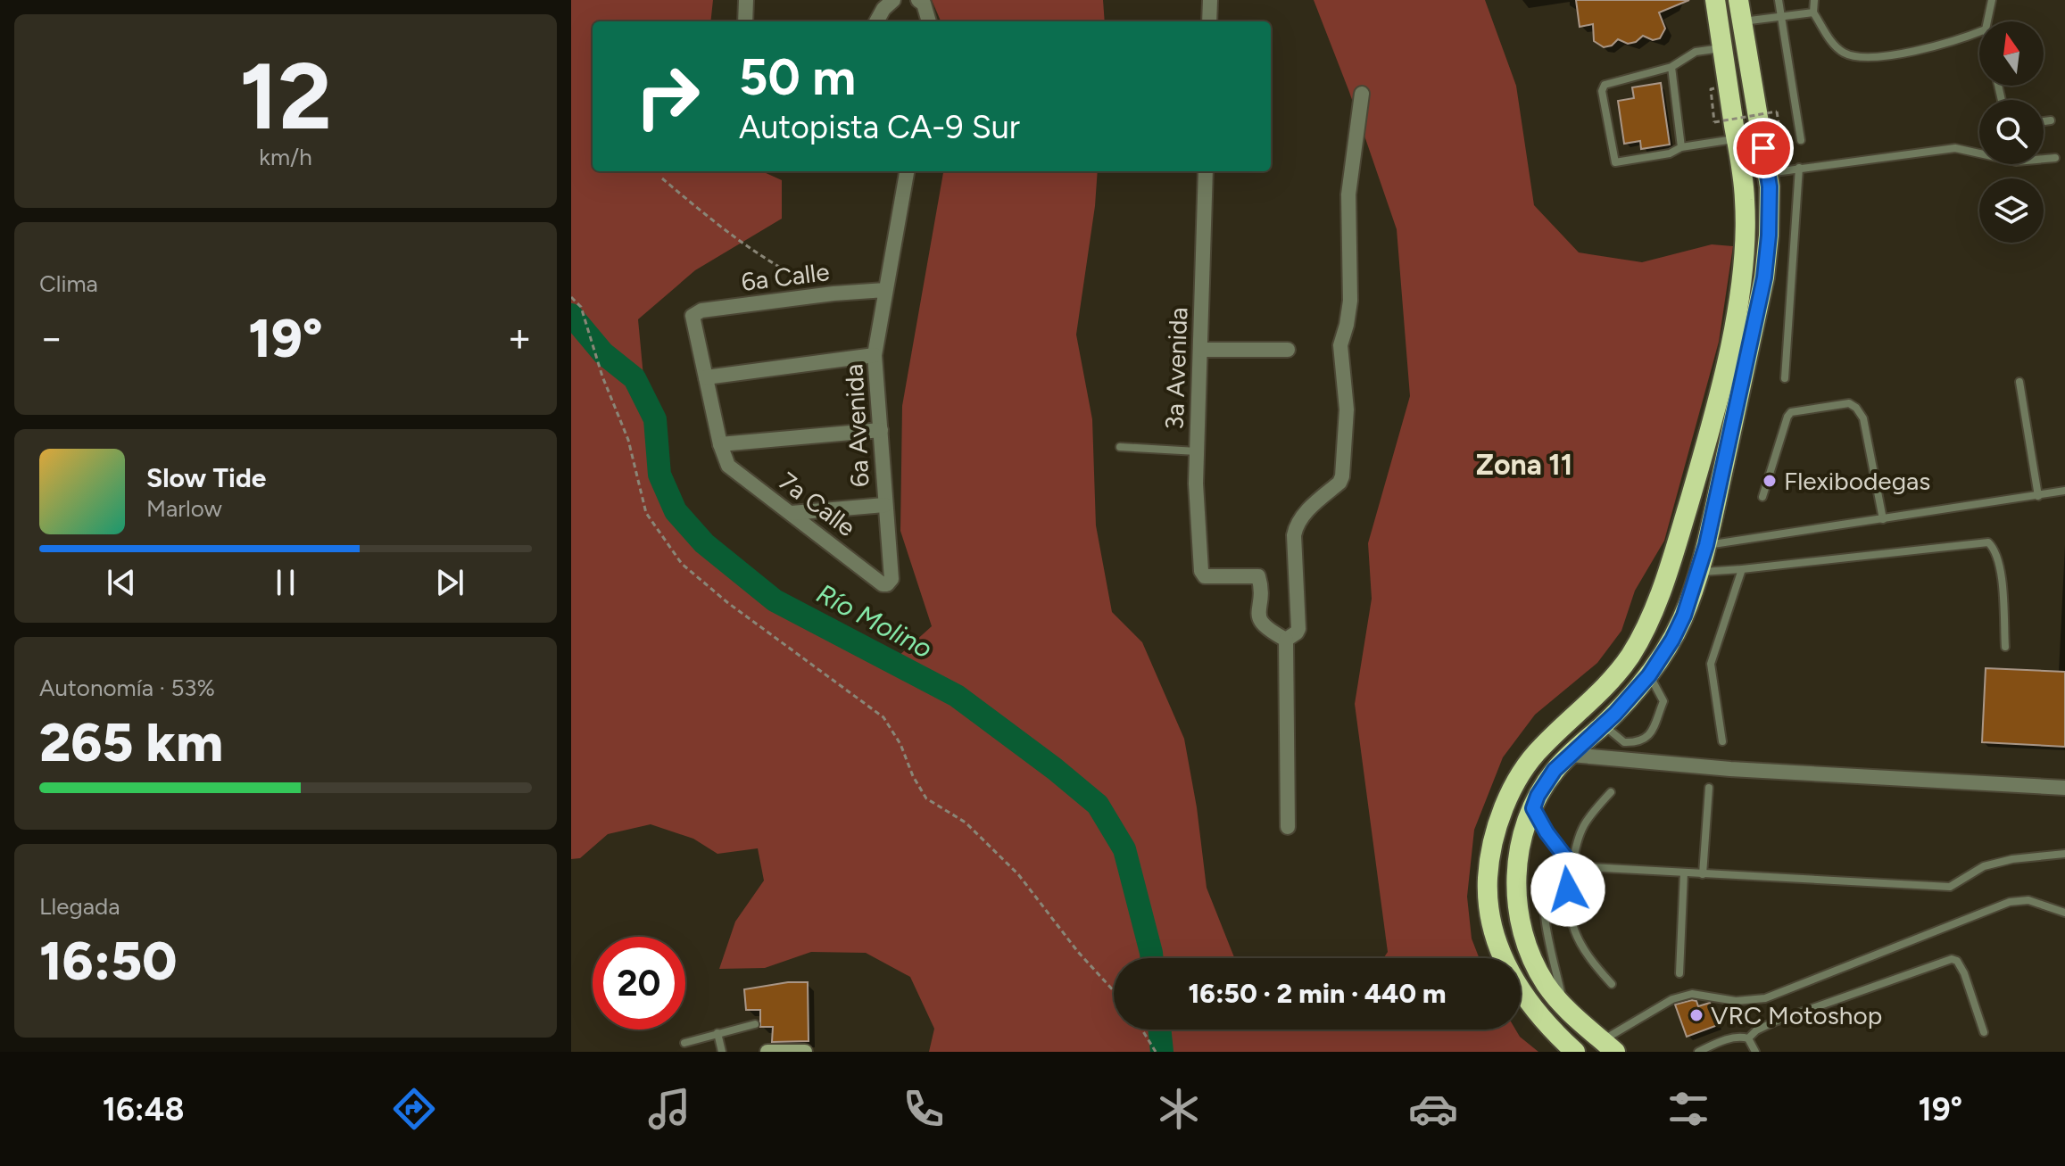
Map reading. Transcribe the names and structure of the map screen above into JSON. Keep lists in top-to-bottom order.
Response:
{
  "streets": {
    "street": [
      "6a Calle",
      "3a Avenida",
      "6a Avenida",
      "7a Calle"
    ]
  },
  "crossings": [
    ["6a Calle", "6a Avenida"],
    ["6a Avenida", "7a Calle"]
  ],
  "districts": ["Zona 11"],
  "water": ["Río Molino"],
  "places": ["Flexibodegas", "VRC Motoshop"],
  "north": "top",
  "page": {
    "tile": [
      ["12", "km/h"],
      "Clima",
      ["Autonomía · 53%", "265 km"],
      ["Llegada", "16:50"]
    ],
    "turn": ["50 m", "Autopista CA-9 Sur"],
    "heat": ["−", "19°", "+"],
    "song": ["Slow Tide", "Marlow"],
    "limit": "20",
    "trip": "16:50 · 2 min · 440 m",
    "tabs": ["16:48", "19°"]
  }
}
